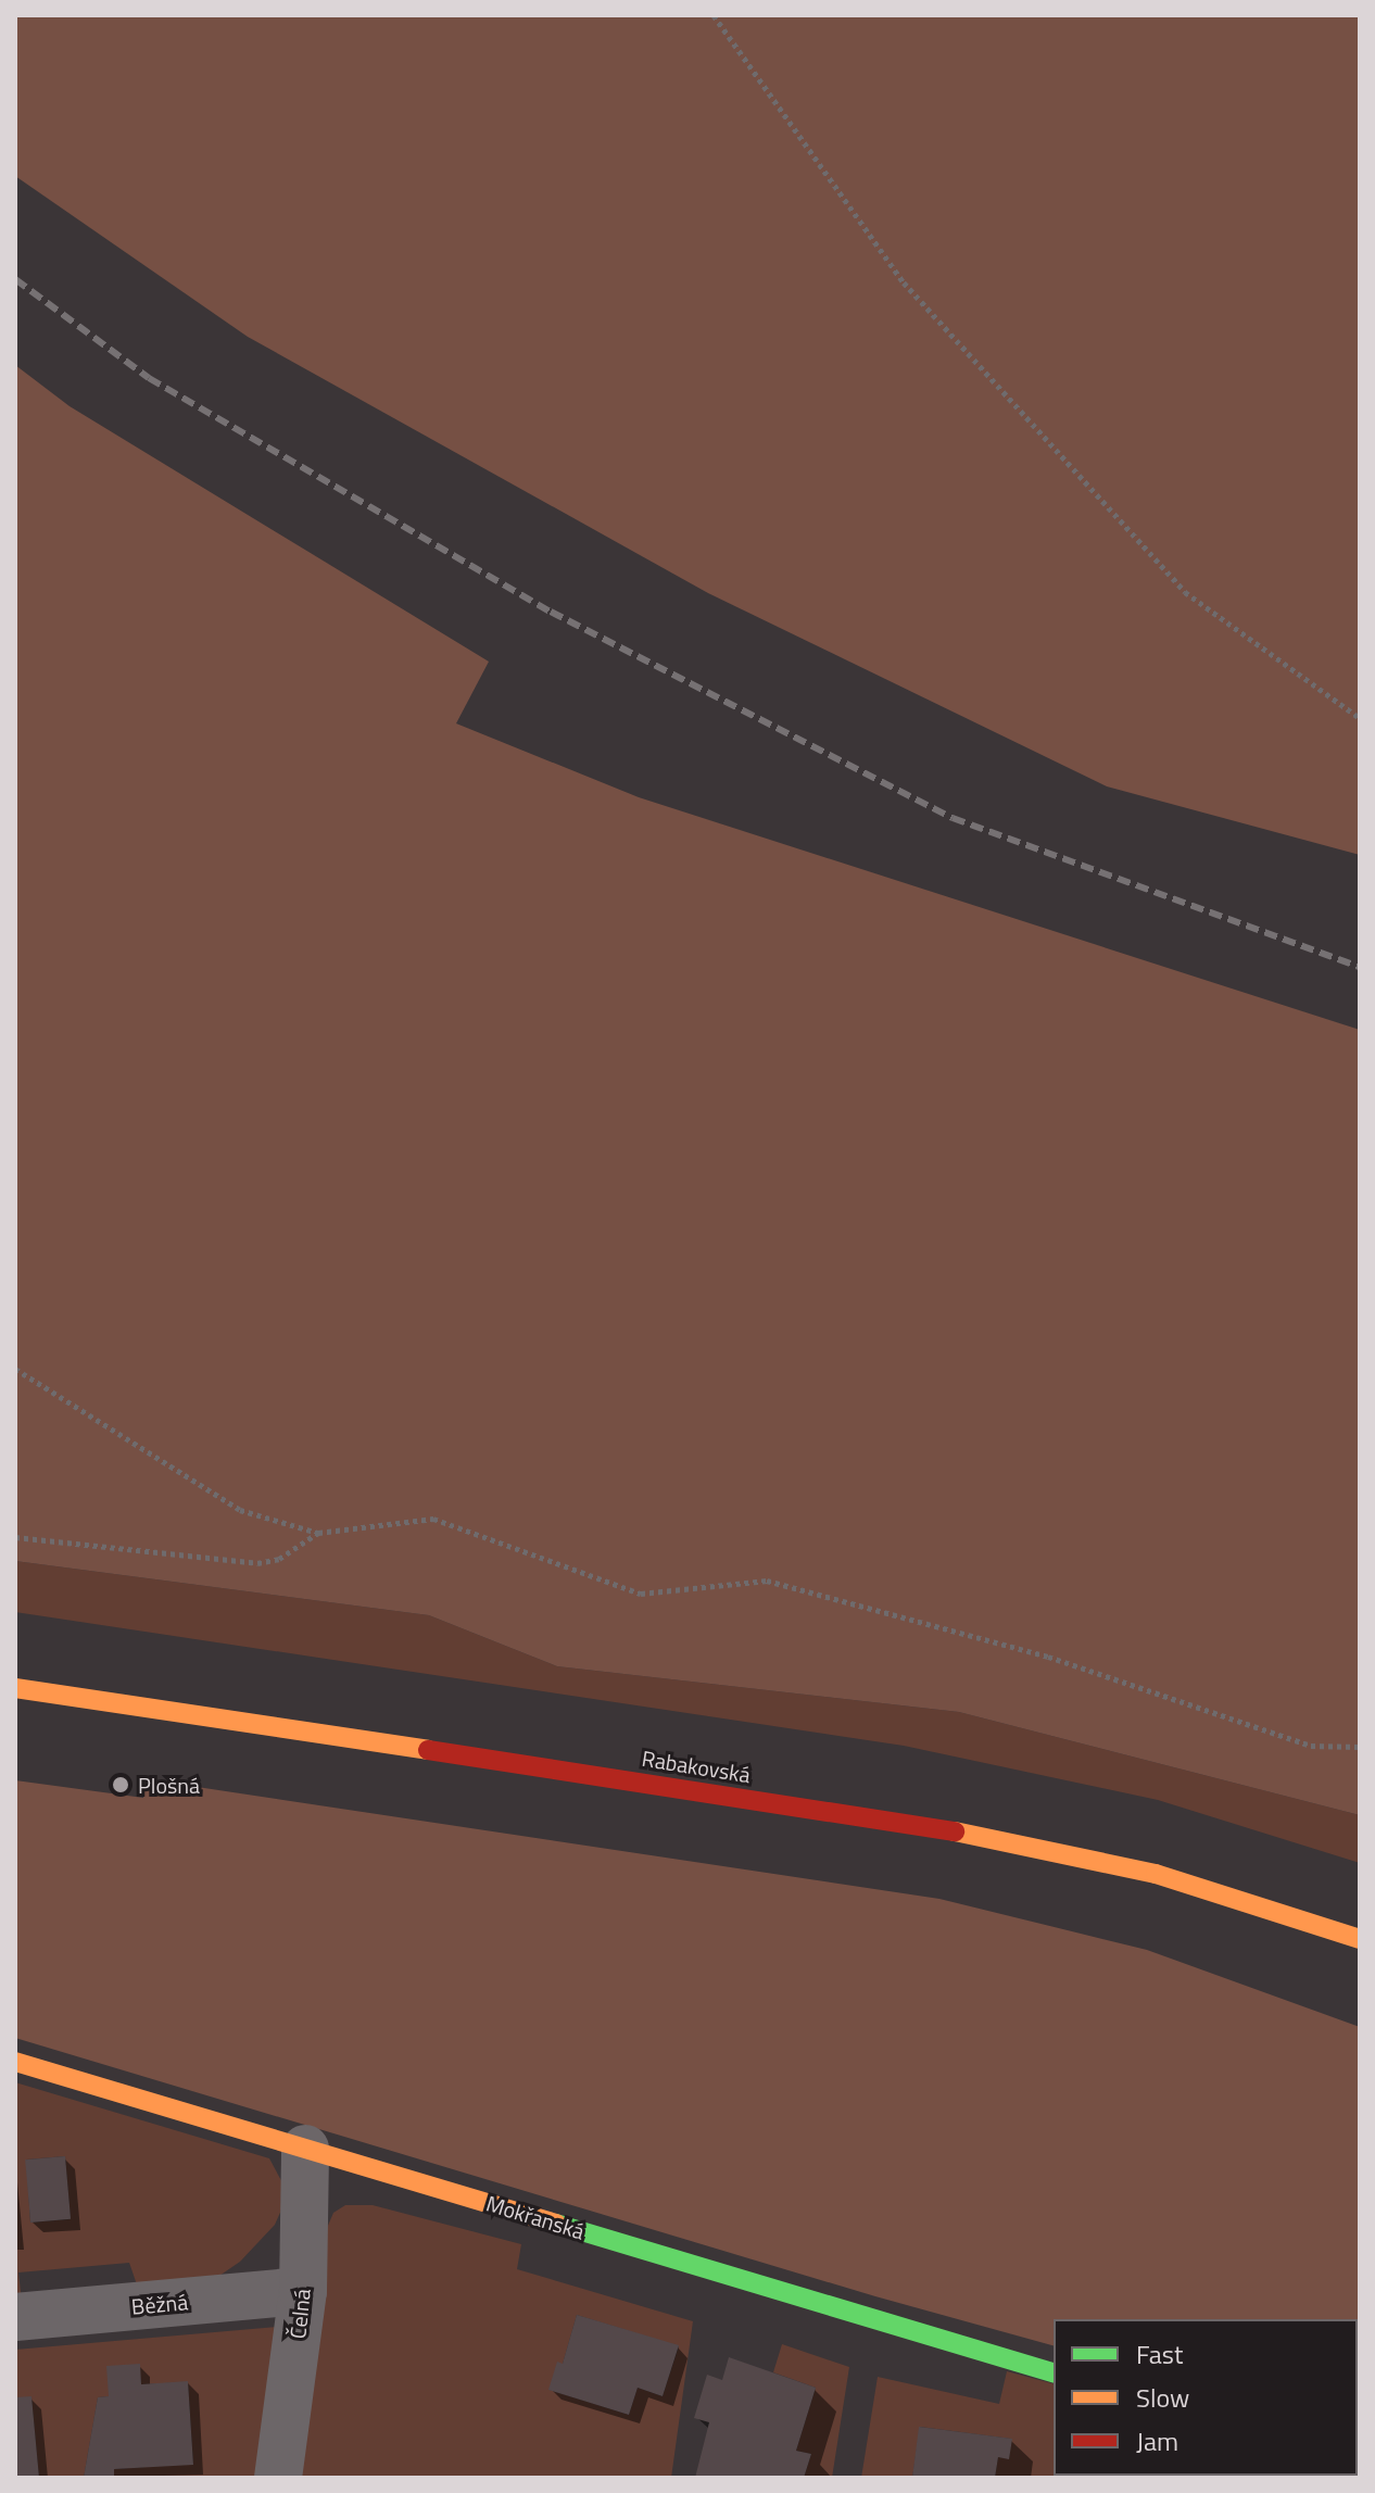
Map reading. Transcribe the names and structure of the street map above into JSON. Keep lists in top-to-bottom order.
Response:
{
  "streets": {
    "main road": ["Rabakovská", "Mokřanská"],
    "street": ["Běžná", "Čelná"]
  },
  "crossings": [
    ["Mokřanská", "Čelná"],
    ["Běžná", "Čelná"]
  ],
  "places": ["Plošná"],
  "legend": ["Fast", "Slow", "Jam"]
}
